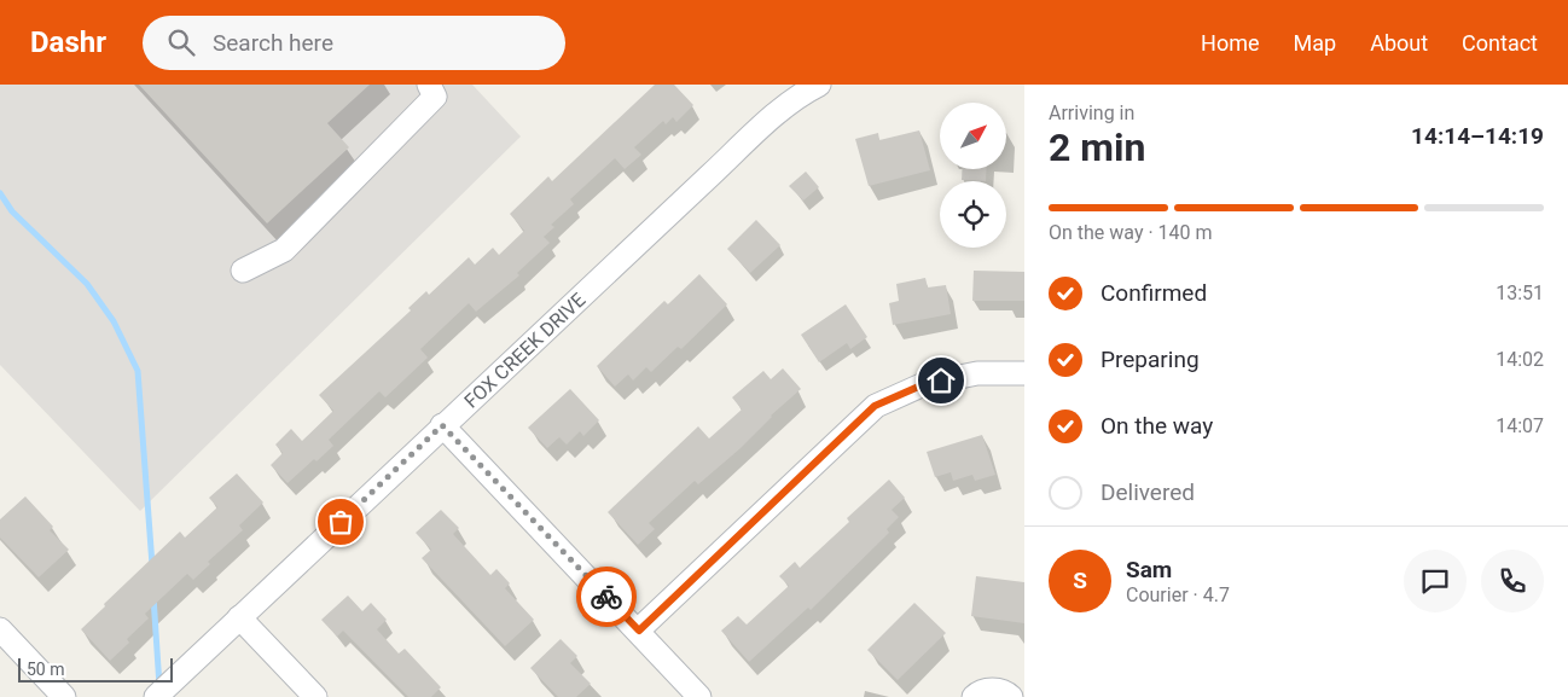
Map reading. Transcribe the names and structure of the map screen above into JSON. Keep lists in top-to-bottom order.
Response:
{
  "streets": {
    "street": ["FOX CREEK DRIVE"]
  },
  "scale_bar": "50 m",
  "north": "top right",
  "page": {
    "header": "Dashr",
    "search": "Search here",
    "nav": [
      "Home",
      "Map",
      "About",
      "Contact"
    ],
    "heading": ["2 min", "Arriving in", "14:14–14:19"],
    "panel": ["Sam", "Courier · 4.7"],
    "bar": "On the way · 140 m",
    "list": [
      ["Confirmed", "13:51"],
      ["Preparing", "14:02"],
      ["On the way", "14:07"],
      "Delivered"
    ],
    "round": "S",
    "scale": "50 m"
  }
}
